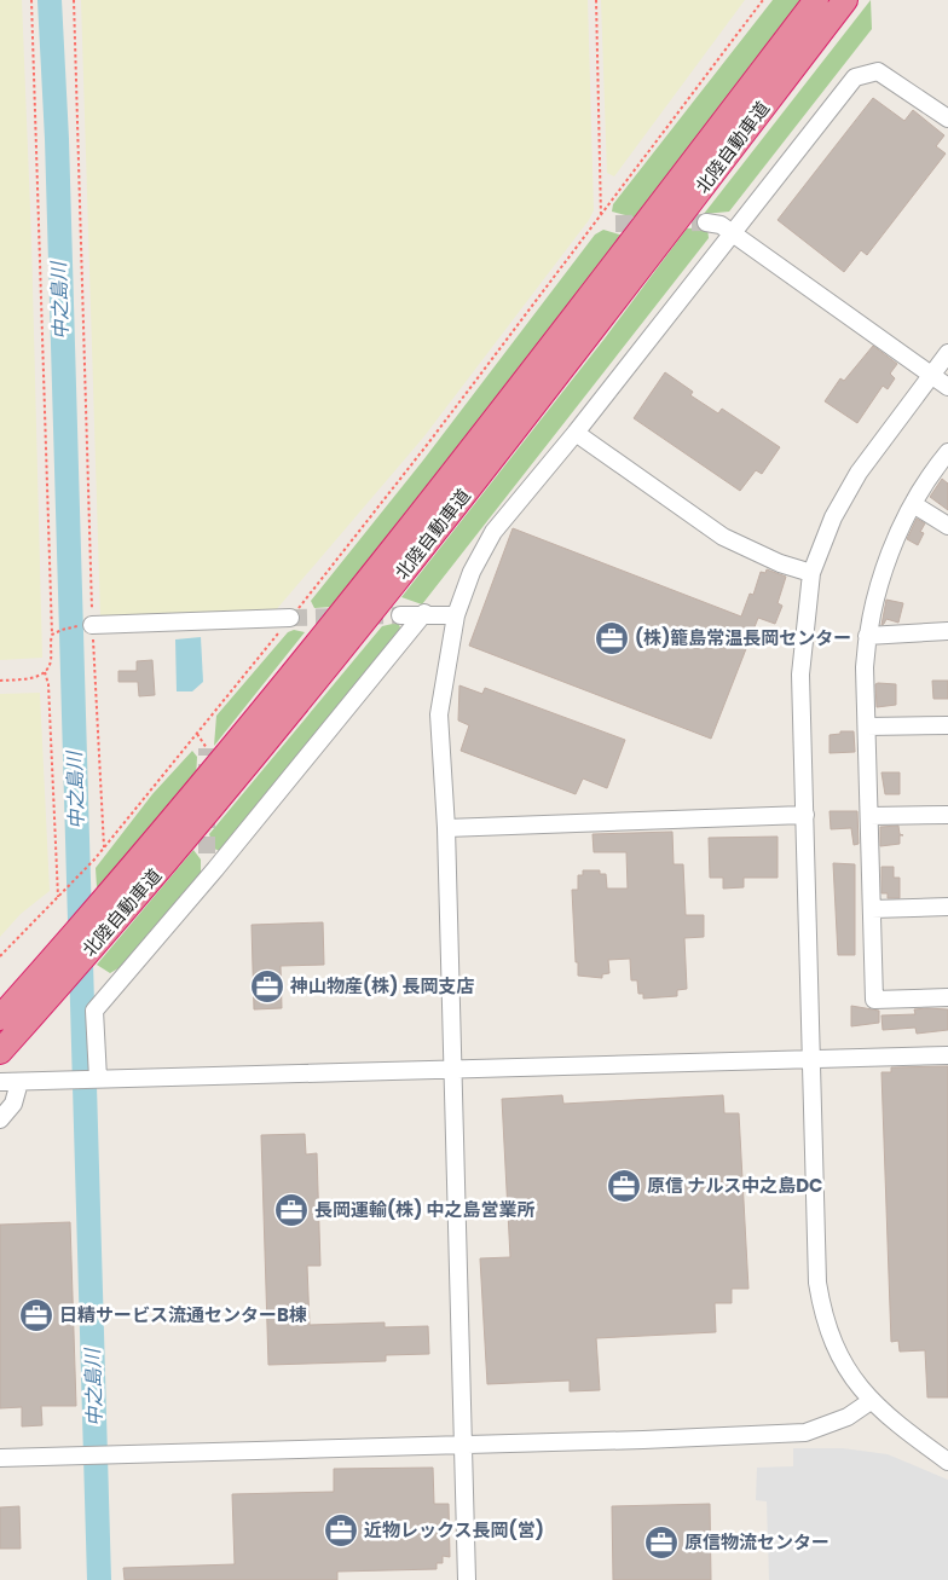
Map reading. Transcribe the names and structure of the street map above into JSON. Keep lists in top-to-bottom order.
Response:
{
  "streets": {
    "highway": ["北陸自動車道"]
  },
  "water": ["中之島川"],
  "places": {
    "office": [
      "(株)籠島常温長岡センター",
      "神山物産(株) 長岡支店",
      "原信 ナルス中之島DC",
      "長岡運輸(株) 中之島営業所",
      "日精サービス流通センターB棟",
      "近物レックス長岡(営)",
      "原信物流センター"
    ]
  }
}
